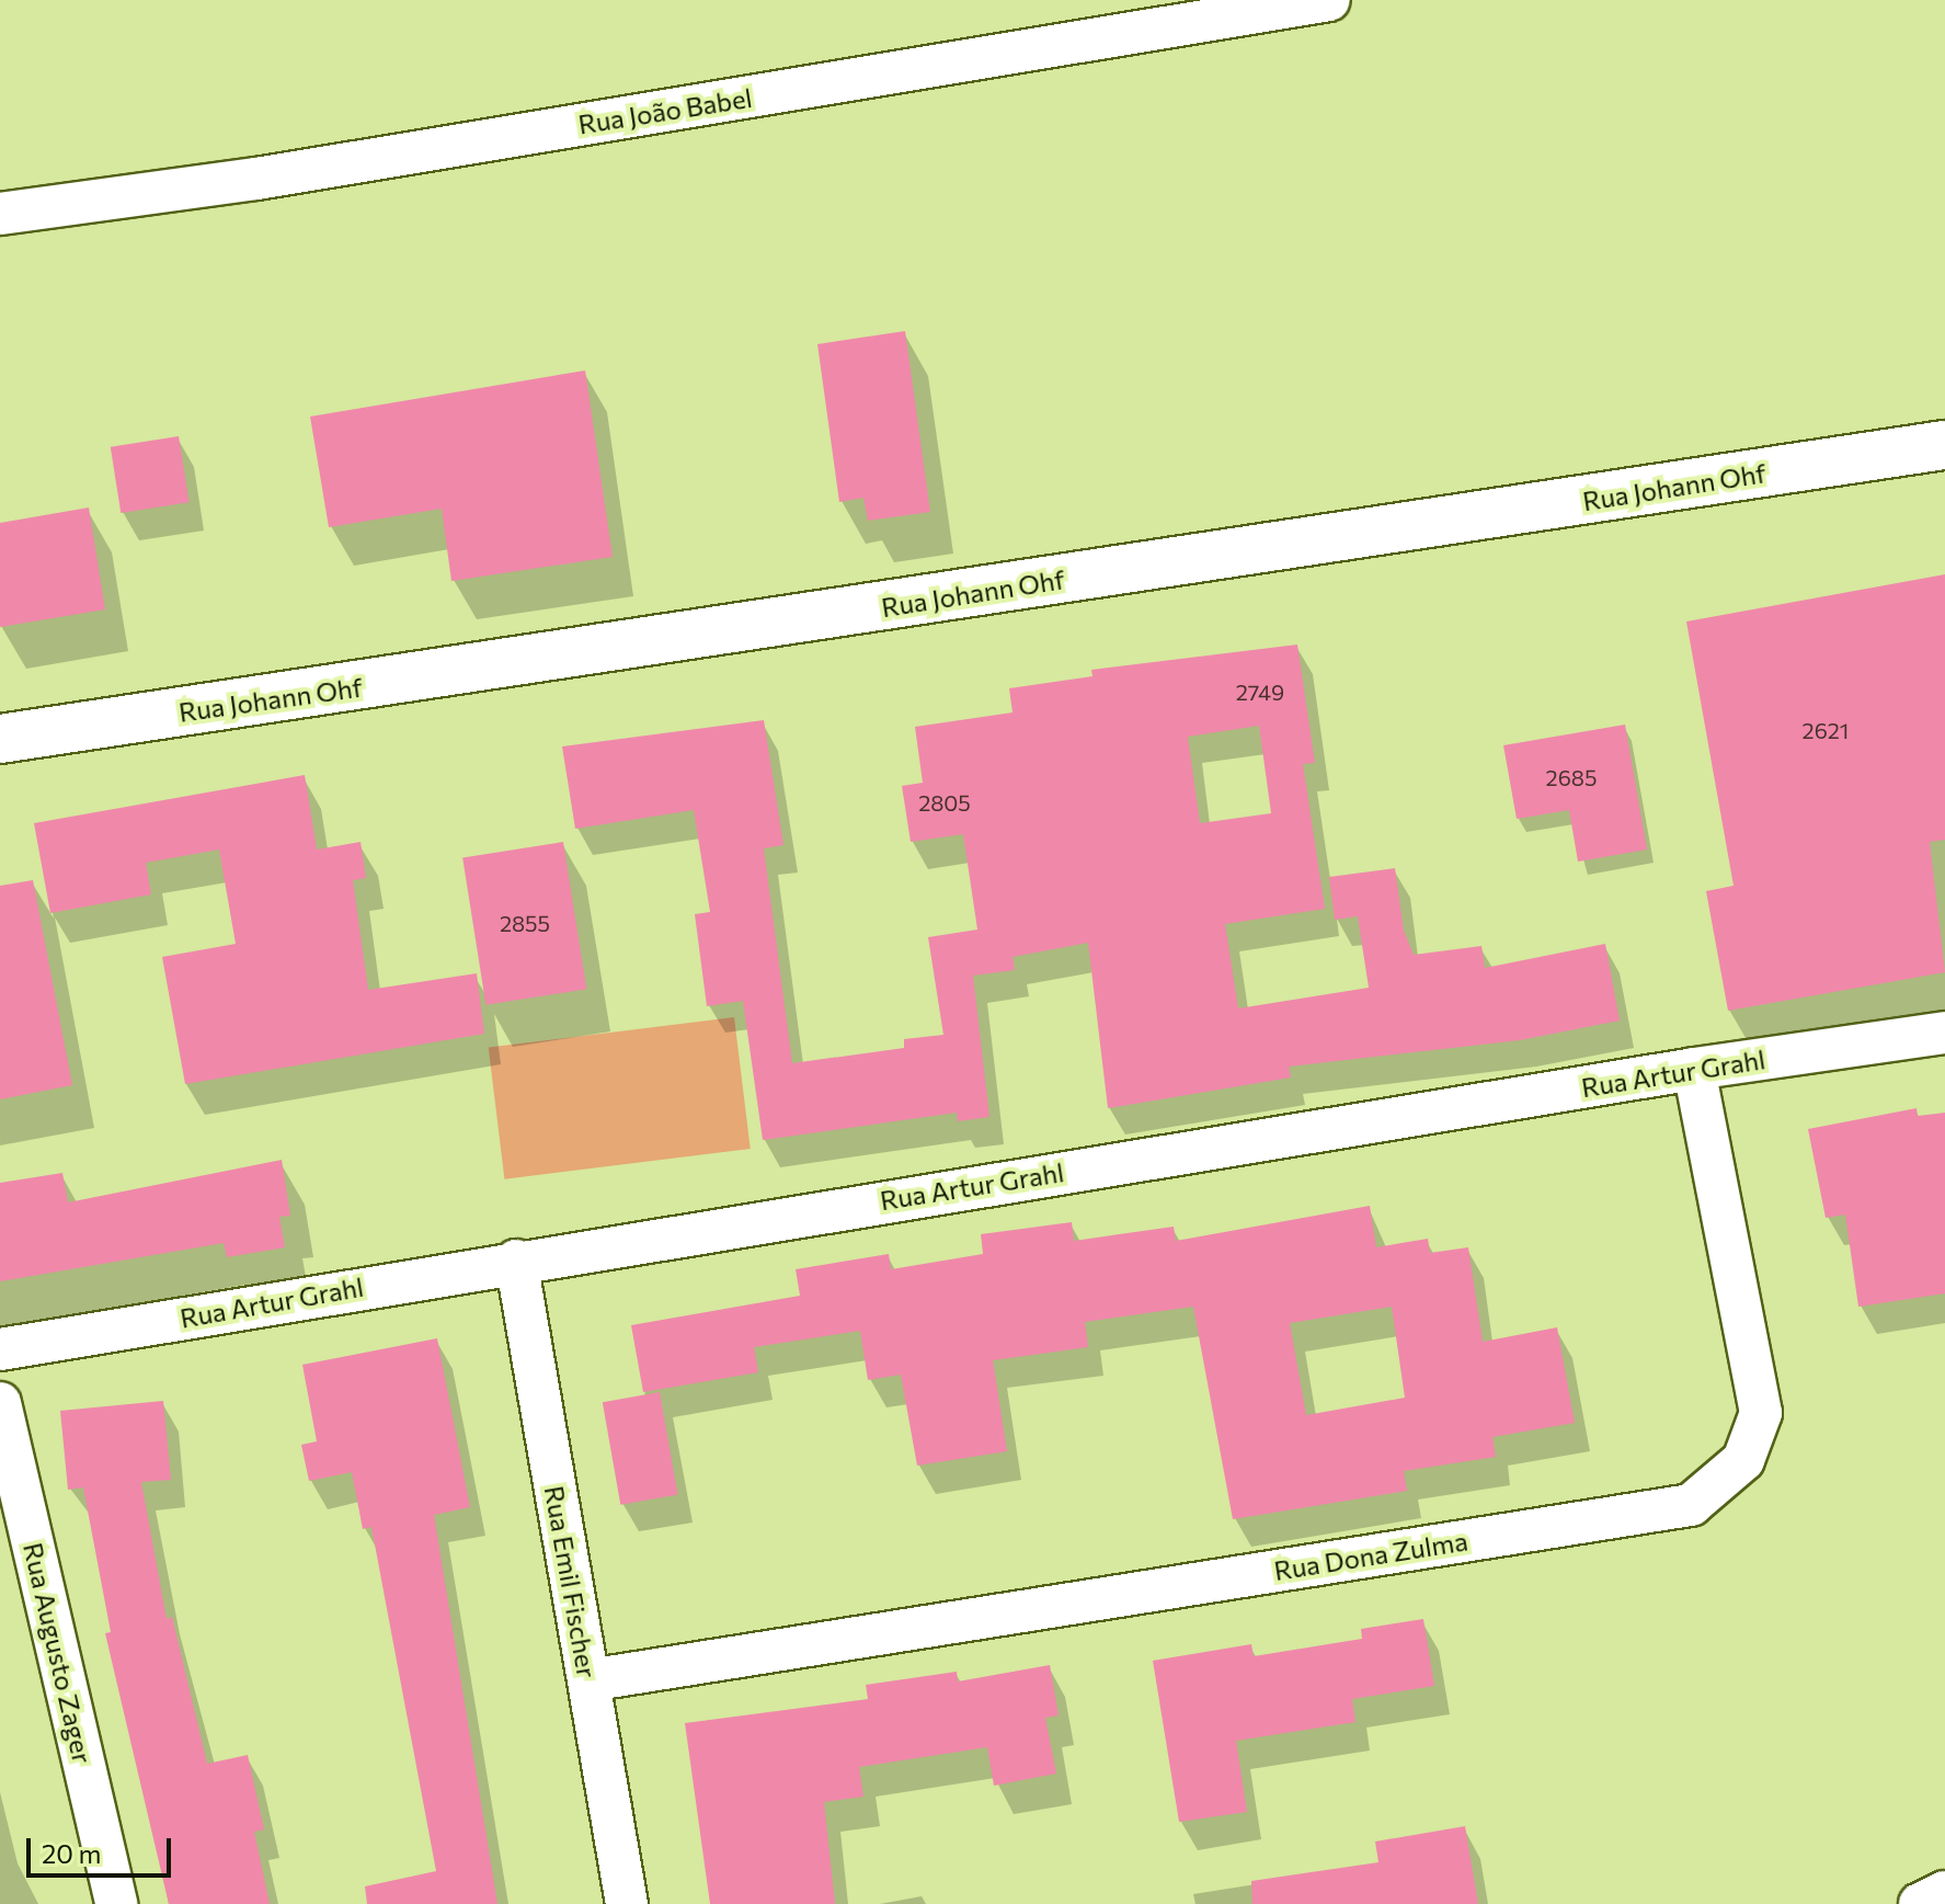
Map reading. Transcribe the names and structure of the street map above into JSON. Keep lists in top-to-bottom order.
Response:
{
  "streets": {
    "main road": ["Rua Johann Ohf"],
    "street": [
      "Rua João Babel",
      "Rua Artur Grahl",
      "Rua Dona Zulma",
      "Rua Emil Fischer",
      "Rua Augusto Zager"
    ]
  },
  "crossings": [
    ["Rua Artur Grahl", "Rua Dona Zulma"],
    ["Rua Artur Grahl", "Rua Emil Fischer"],
    ["Rua Dona Zulma", "Rua Emil Fischer"]
  ],
  "house_numbers": [
    "2749",
    "2621",
    "2685",
    "2805",
    "2855"
  ],
  "scale_bar": "20 m"
}
